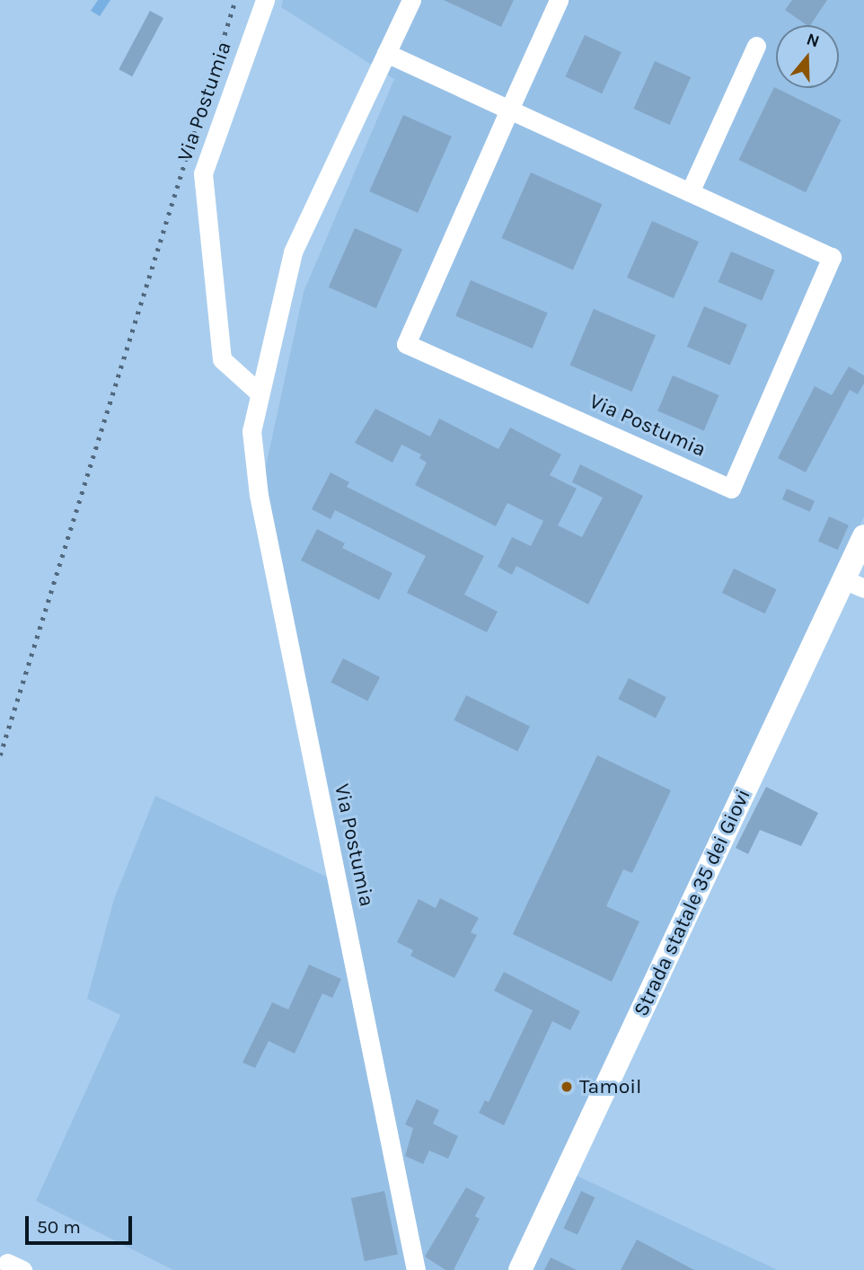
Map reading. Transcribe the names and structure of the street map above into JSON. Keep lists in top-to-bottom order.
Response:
{
  "streets": {
    "main road": ["Strada statale 35 dei Giovi"],
    "street": ["Via Postumia"]
  },
  "places": ["Tamoil"],
  "scale_bar": "50 m",
  "north": "top"
}
